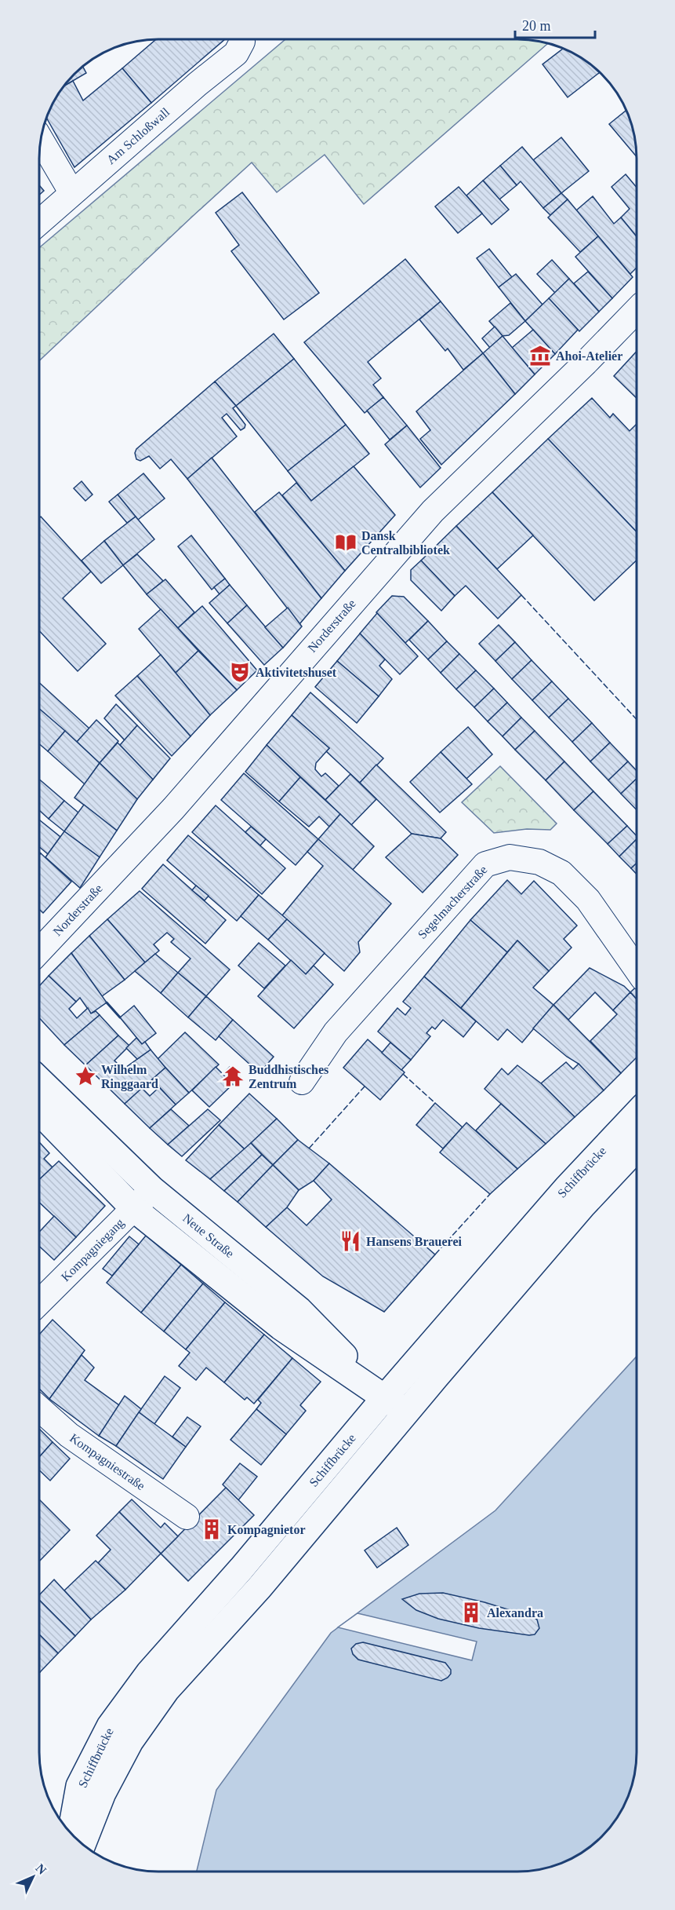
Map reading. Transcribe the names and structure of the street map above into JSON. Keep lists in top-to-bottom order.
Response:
{
  "streets": {
    "main road": ["Schiffbrücke", "Neue Straße"],
    "street": [
      "Am Schloßwall",
      "Norderstraße",
      "Segelmacherstraße",
      "Kompagniegang",
      "Kompagniestraße"
    ]
  },
  "crossings": [
    ["Schiffbrücke", "Neue Straße"],
    ["Neue Straße", "Kompagniegang"]
  ],
  "places": {
    "museum": ["Ahoi-Atelier"],
    "library": ["Dansk Centralbibliotek"],
    "theatre": ["Aktivitetshuset"],
    "place": ["Wilhelm Ringgaard"],
    "temple": ["Buddhistisches Zentrum"],
    "restaurant": ["Hansens Brauerei"],
    "building": ["Kompagnietor", "Alexandra"]
  },
  "scale_bar": "20 m",
  "north": "top right"
}
